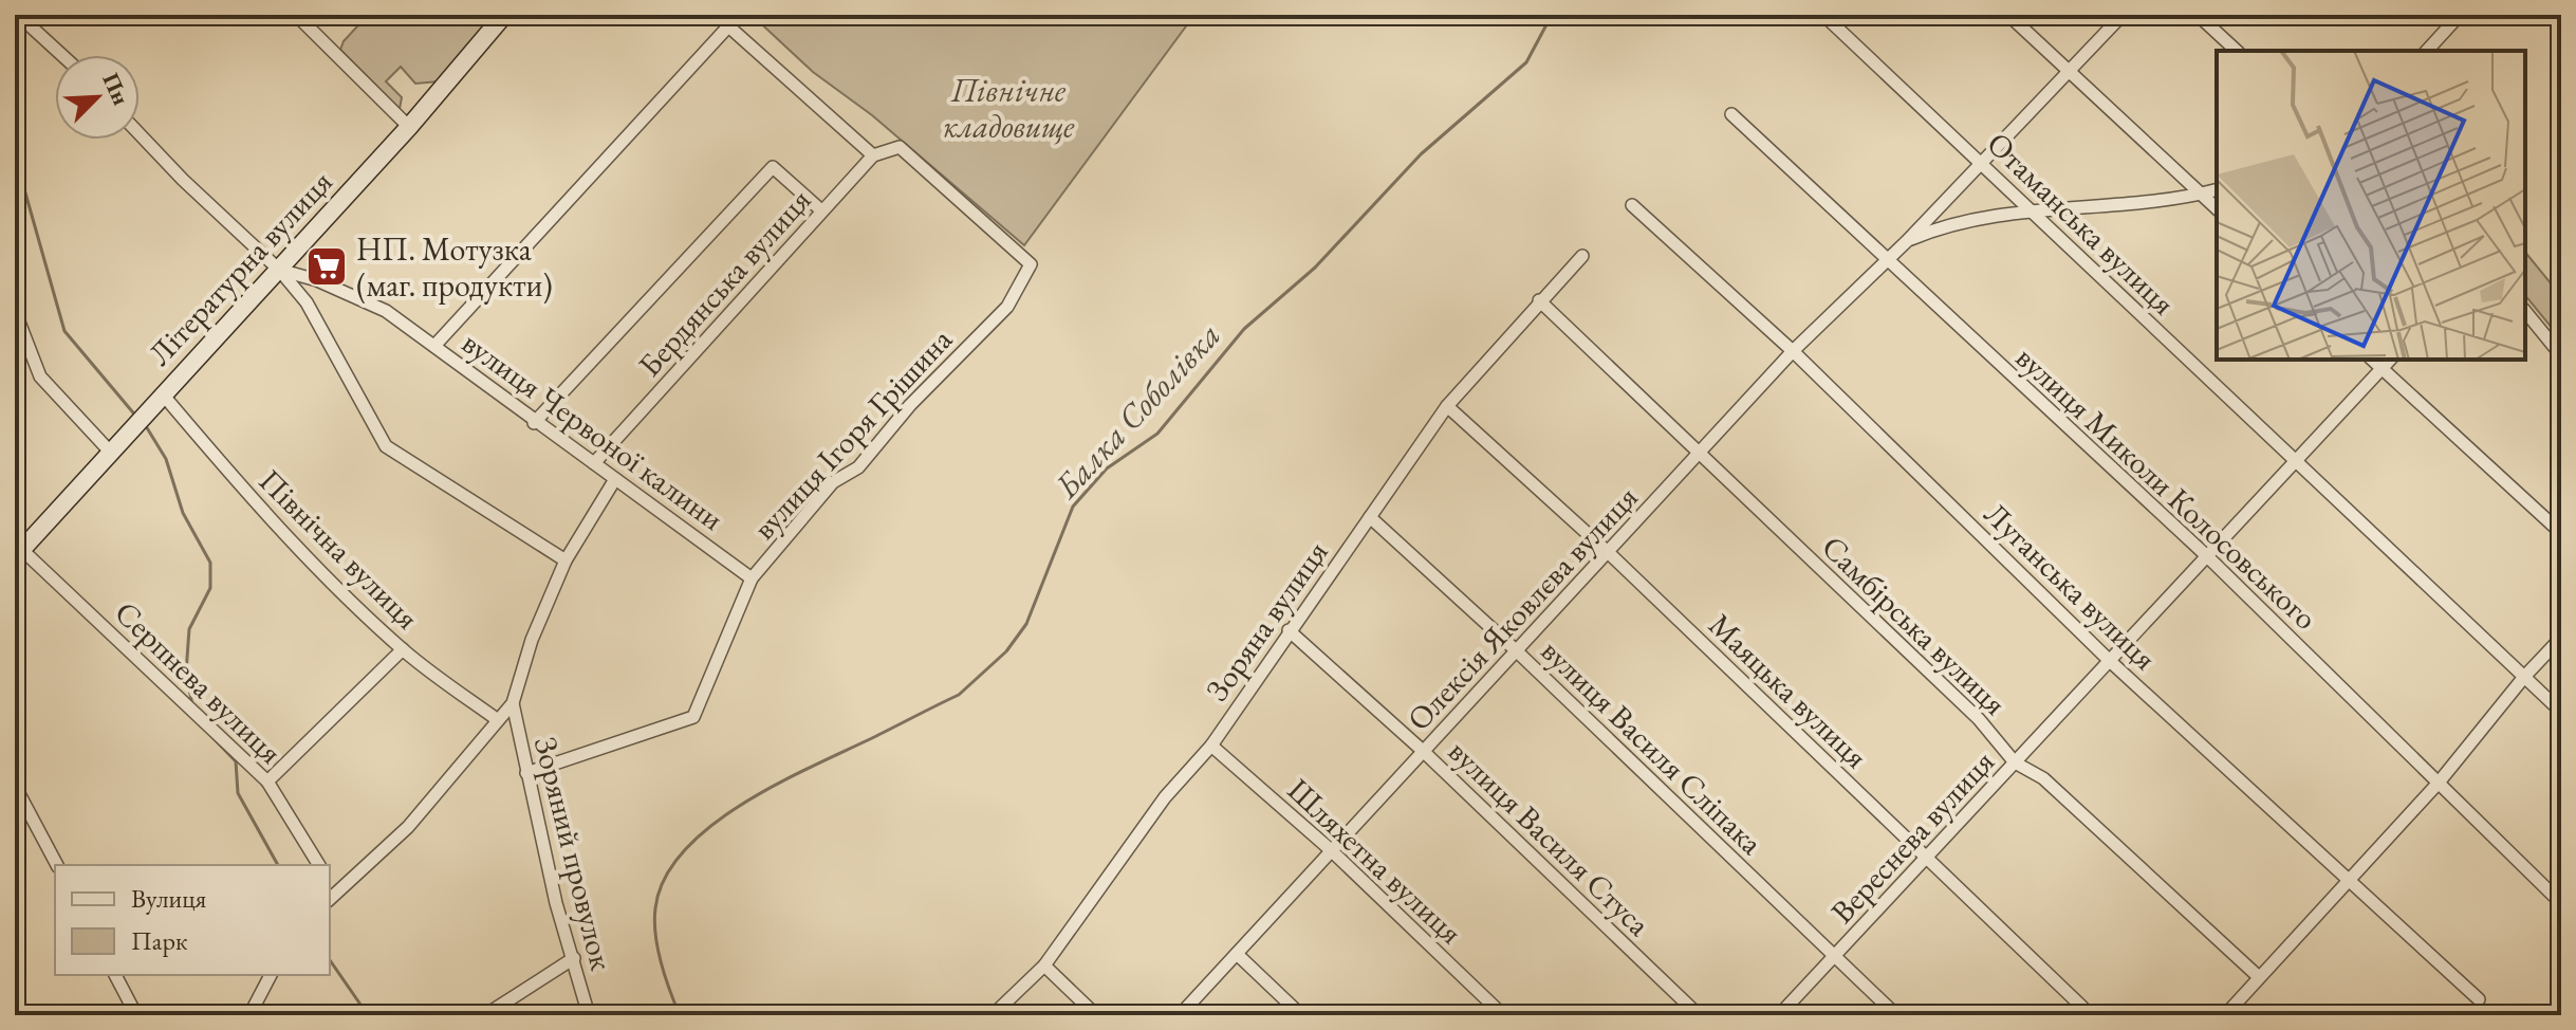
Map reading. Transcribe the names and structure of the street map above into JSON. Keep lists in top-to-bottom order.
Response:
{
  "streets": {
    "street": [
      "Отаманська вулиця",
      "Літературна вулиця",
      "Бердянська вулиця",
      "вулиця Червоної калини",
      "вулиця Ігоря Грішина",
      "вулиця Миколи Колосовського",
      "Північна вулиця",
      "Луганська вулиця",
      "Олексія Яковлєва вулиця",
      "Зоряна вулиця",
      "Самбірська вулиця",
      "Серпнева вулиця",
      "Маяцька вулиця",
      "вулиця Василя Сліпака",
      "Вереснева вулиця",
      "вулиця Василя Стуса",
      "Зоряний провулок",
      "Шляхетна вулиця"
    ]
  },
  "crossings": [
    ["Отаманська вулиця", "Олексія Яковлєва вулиця"],
    ["Отаманська вулиця", "Вереснева вулиця"],
    ["Літературна вулиця", "вулиця Червоної калини"],
    ["Літературна вулиця", "Північна вулиця"],
    ["Літературна вулиця", "Серпнева вулиця"],
    ["Бердянська вулиця", "вулиця Червоної калини"],
    ["Бердянська вулиця", "вулиця Ігоря Грішина"],
    ["вулиця Червоної калини", "вулиця Ігоря Грішина"],
    ["вулиця Ігоря Грішина", "Зоряний провулок"],
    ["вулиця Миколи Колосовського", "Олексія Яковлєва вулиця"],
    ["вулиця Миколи Колосовського", "Вереснева вулиця"],
    ["Луганська вулиця", "Олексія Яковлєва вулиця"],
    ["Луганська вулиця", "Вереснева вулиця"],
    ["Олексія Яковлєва вулиця", "Самбірська вулиця"],
    ["Олексія Яковлєва вулиця", "Маяцька вулиця"],
    ["Олексія Яковлєва вулиця", "вулиця Василя Сліпака"],
    ["Олексія Яковлєва вулиця", "вулиця Василя Стуса"],
    ["Олексія Яковлєва вулиця", "Шляхетна вулиця"],
    ["Зоряна вулиця", "Самбірська вулиця"],
    ["Зоряна вулиця", "Маяцька вулиця"],
    ["Зоряна вулиця", "вулиця Василя Сліпака"],
    ["Зоряна вулиця", "вулиця Василя Стуса"],
    ["Зоряна вулиця", "Шляхетна вулиця"],
    ["Самбірська вулиця", "Вереснева вулиця"],
    ["Маяцька вулиця", "Вереснева вулиця"],
    ["вулиця Василя Сліпака", "Вереснева вулиця"]
  ],
  "water": ["Балка Соболівка"],
  "parks": ["Північне кладовище"],
  "places": {
    "supermarket": ["НП. Мотузка (маг. продукти)"]
  },
  "legend": ["Вулиця", "Парк"],
  "north": "top right"
}
